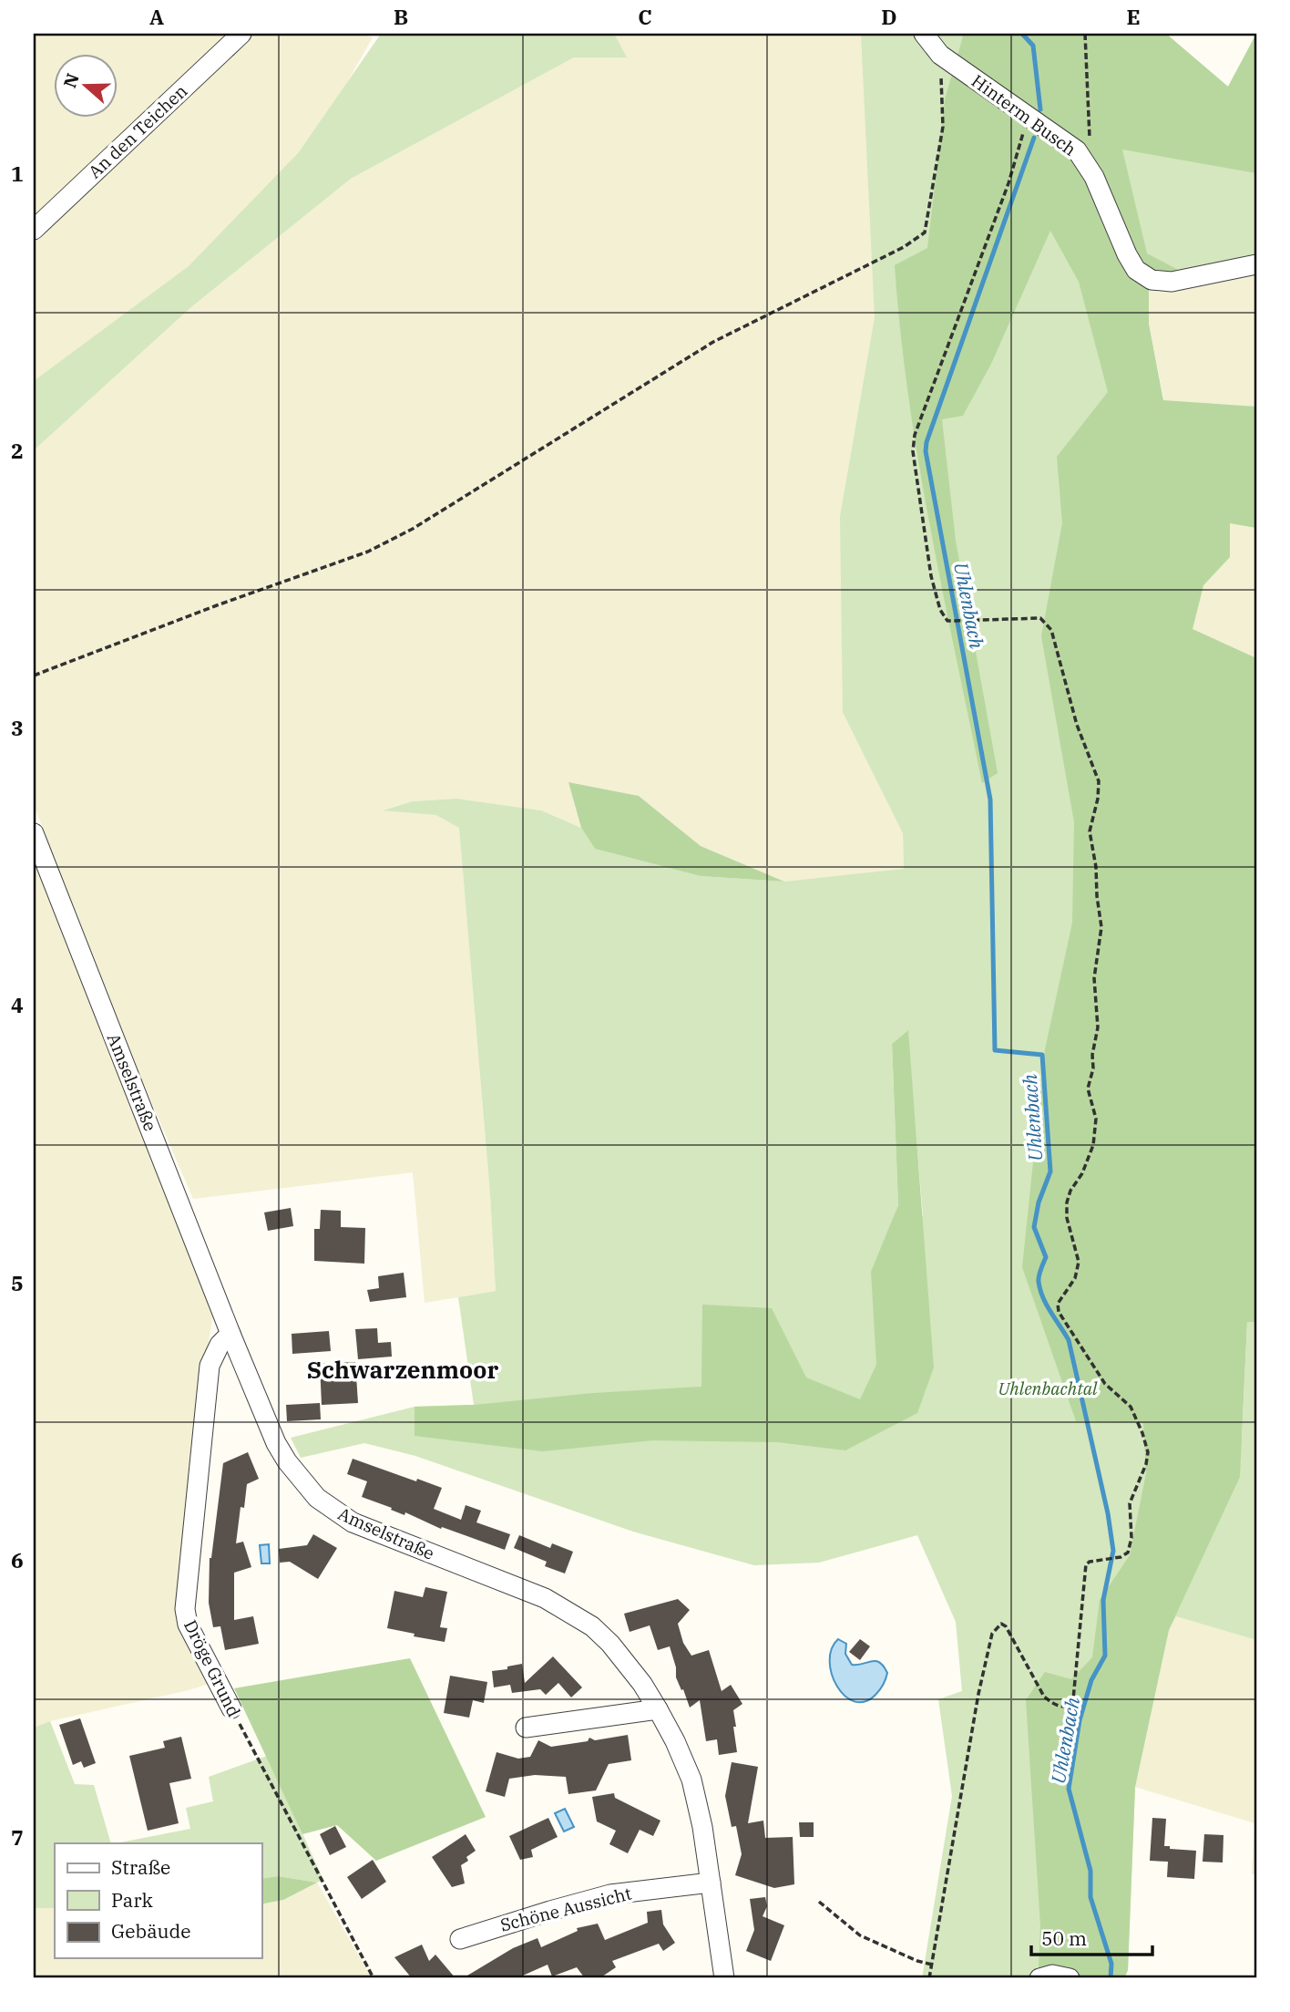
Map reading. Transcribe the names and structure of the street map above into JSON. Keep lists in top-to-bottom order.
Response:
{
  "streets": {
    "street": [
      "Hinterm Busch",
      "An den Teichen",
      "Amselstraße",
      "Dröge Grund",
      "Schöne Aussicht"
    ]
  },
  "crossings": [
    ["Amselstraße", "Dröge Grund"],
    ["Amselstraße", "Schöne Aussicht"]
  ],
  "districts": ["Schwarzenmoor"],
  "water": ["Uhlenbach"],
  "parks": ["Uhlenbachtal"],
  "legend": ["Straße", "Park", "Gebäude"],
  "scale_bar": "50 m",
  "north": "left",
  "grid": {
    "columns": [
      "A",
      "B",
      "C",
      "D",
      "E"
    ],
    "rows": [
      "1",
      "2",
      "3",
      "4",
      "5",
      "6",
      "7"
    ]
  }
}
